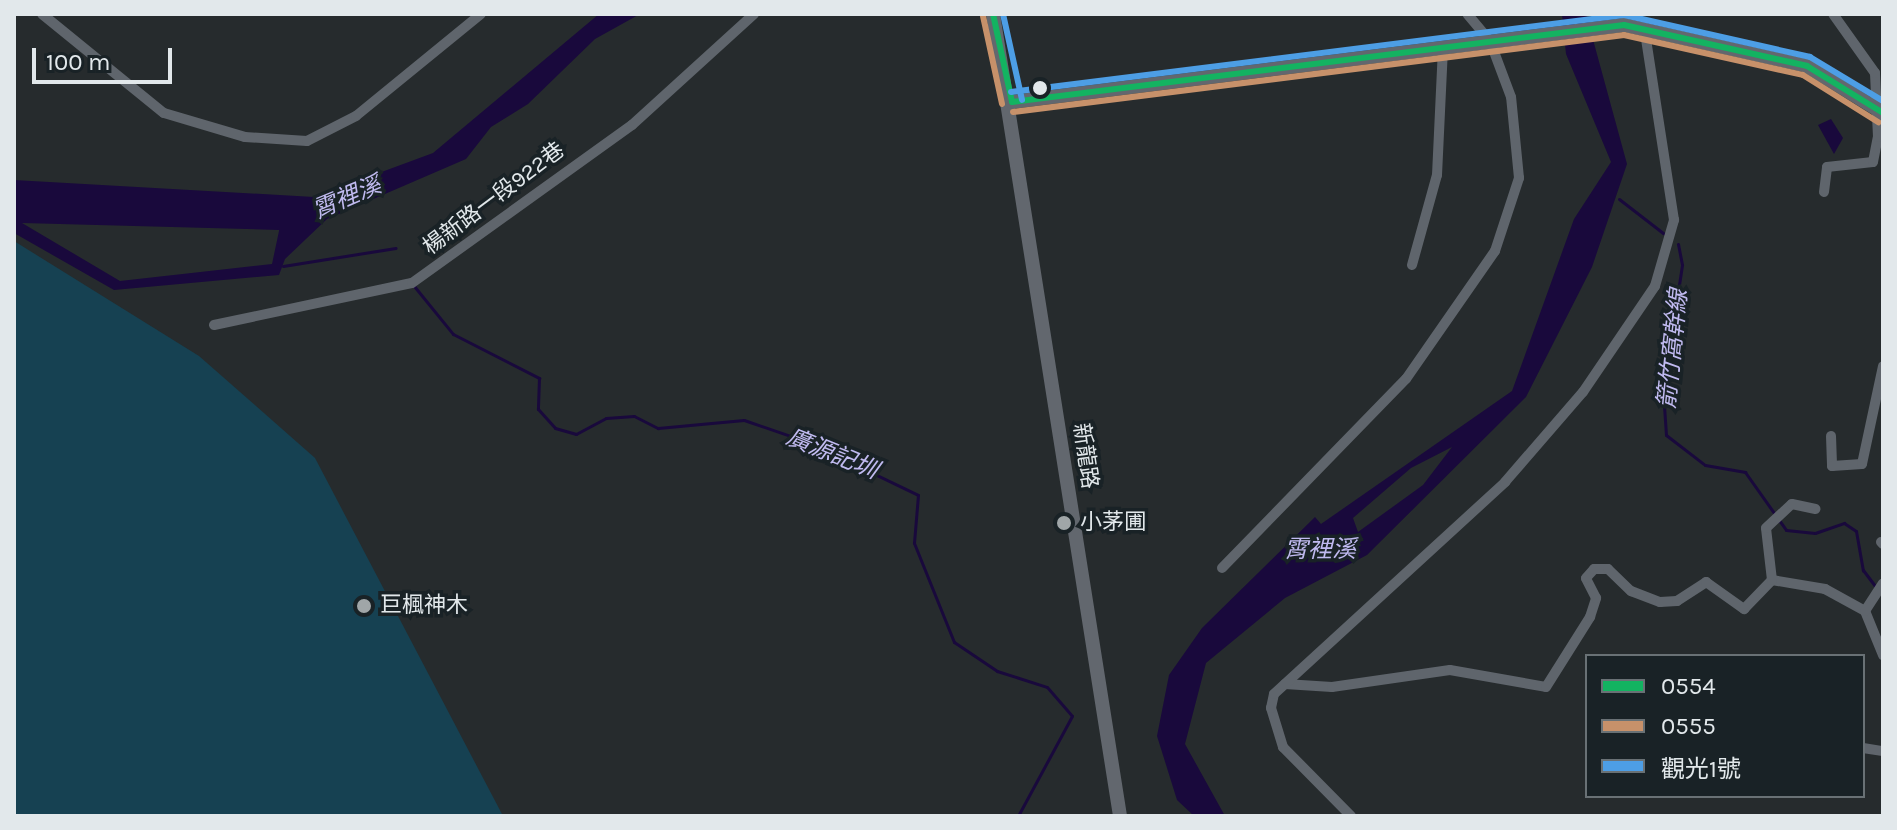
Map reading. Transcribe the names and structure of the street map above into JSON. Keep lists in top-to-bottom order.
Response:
{
  "streets": {
    "main road": ["新龍路"],
    "street": ["楊新路一段922巷"]
  },
  "water": ["霄裡溪", "箭竹窩幹線", "廣源記圳"],
  "places": ["小茅圃", "巨楓神木"],
  "lines": ["transit line 0554", "transit line 觀光1號", "transit line 0555"],
  "legend": ["0554", "0555", "觀光1號"],
  "scale_bar": "100 m"
}
